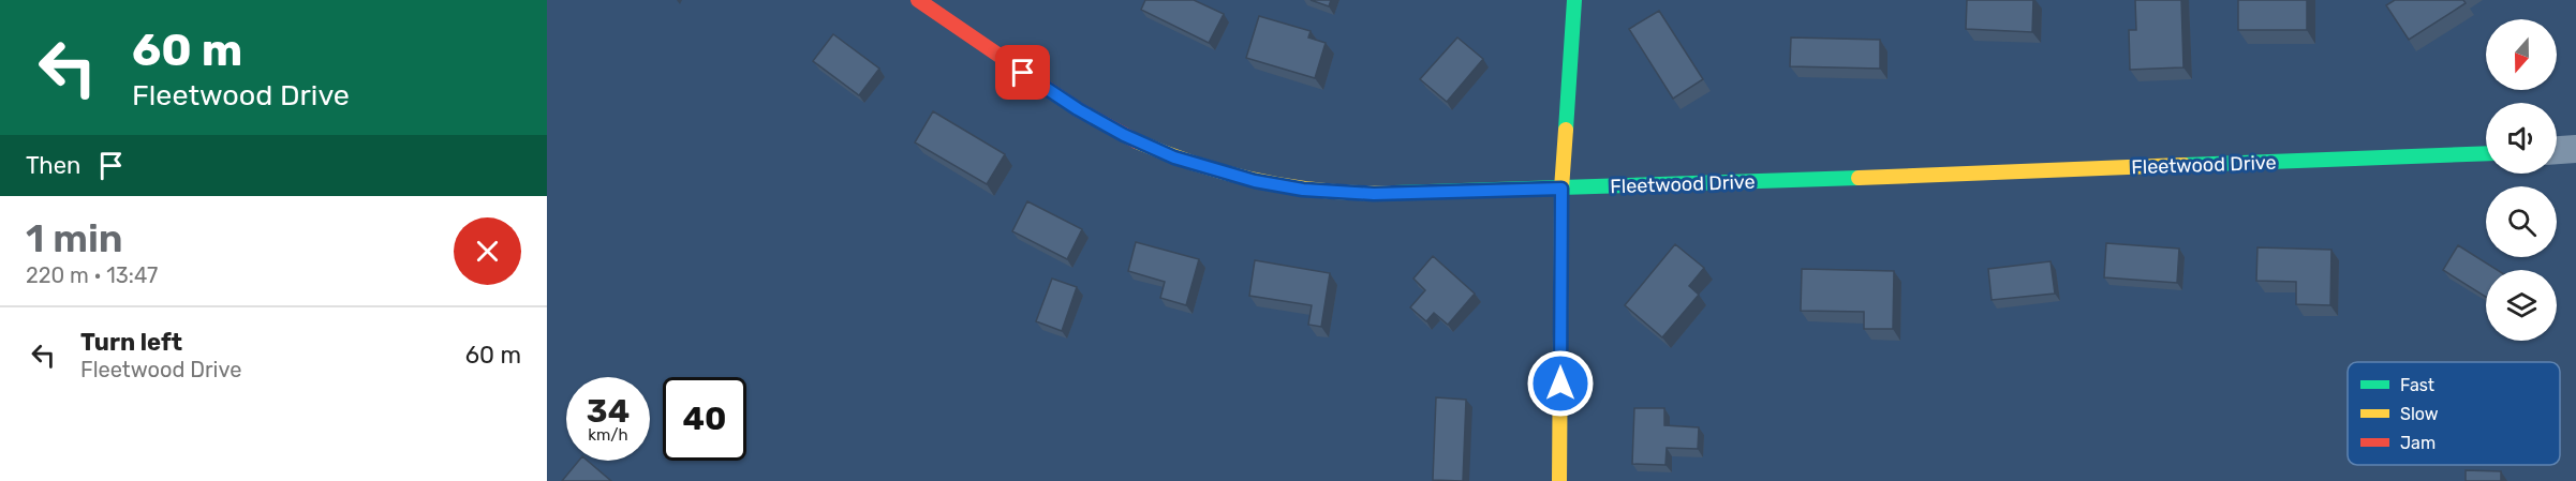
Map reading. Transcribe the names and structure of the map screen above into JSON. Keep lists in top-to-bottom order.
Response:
{
  "streets": {
    "street": ["Fleetwood Drive"]
  },
  "legend": ["Fast", "Slow", "Jam"],
  "north": "bottom",
  "page": {
    "turn": ["60 m", "Fleetwood Drive"],
    "then": "Then",
    "heading": ["1 min", "220 m · 13:47"],
    "list": [
      {
        "name": "Turn left",
        "note": "Fleetwood Drive",
        "value": "60 m"
      }
    ],
    "speed": "34 km/h",
    "limit": "40"
  }
}
